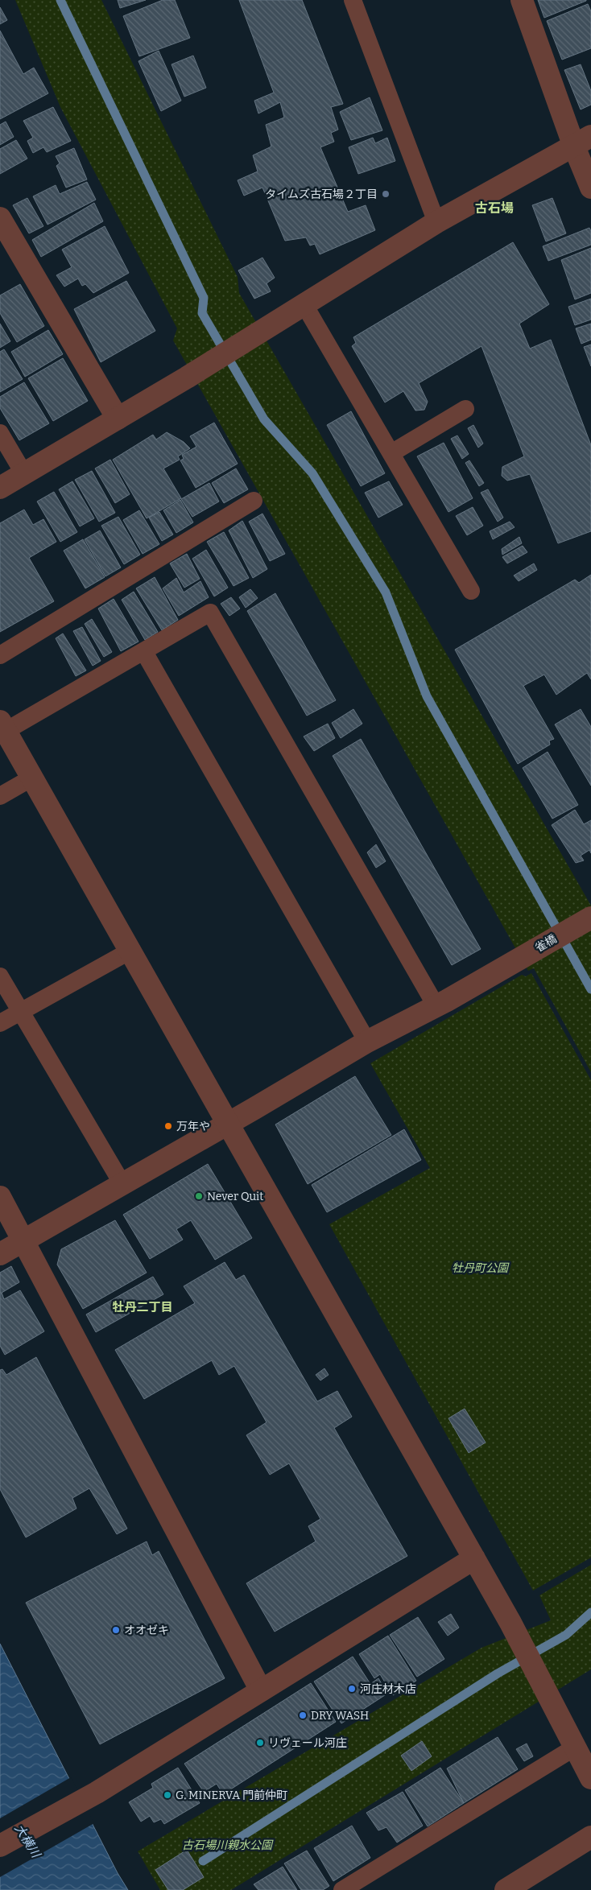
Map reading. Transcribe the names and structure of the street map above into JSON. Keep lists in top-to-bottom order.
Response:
{
  "streets": {
    "street": ["雀橋"]
  },
  "districts": ["古石場", "牡丹二丁目"],
  "water": ["大横川"],
  "parks": ["牡丹町公園", "古石場川親水公園"],
  "places": [
    "タイムズ古石場２丁目",
    "万年や",
    "Never Quit",
    "オオゼキ",
    "河庄材木店",
    "DRY WASH",
    "リヴェール河庄",
    "G. MINERVA 門前仲町"
  ]
}
